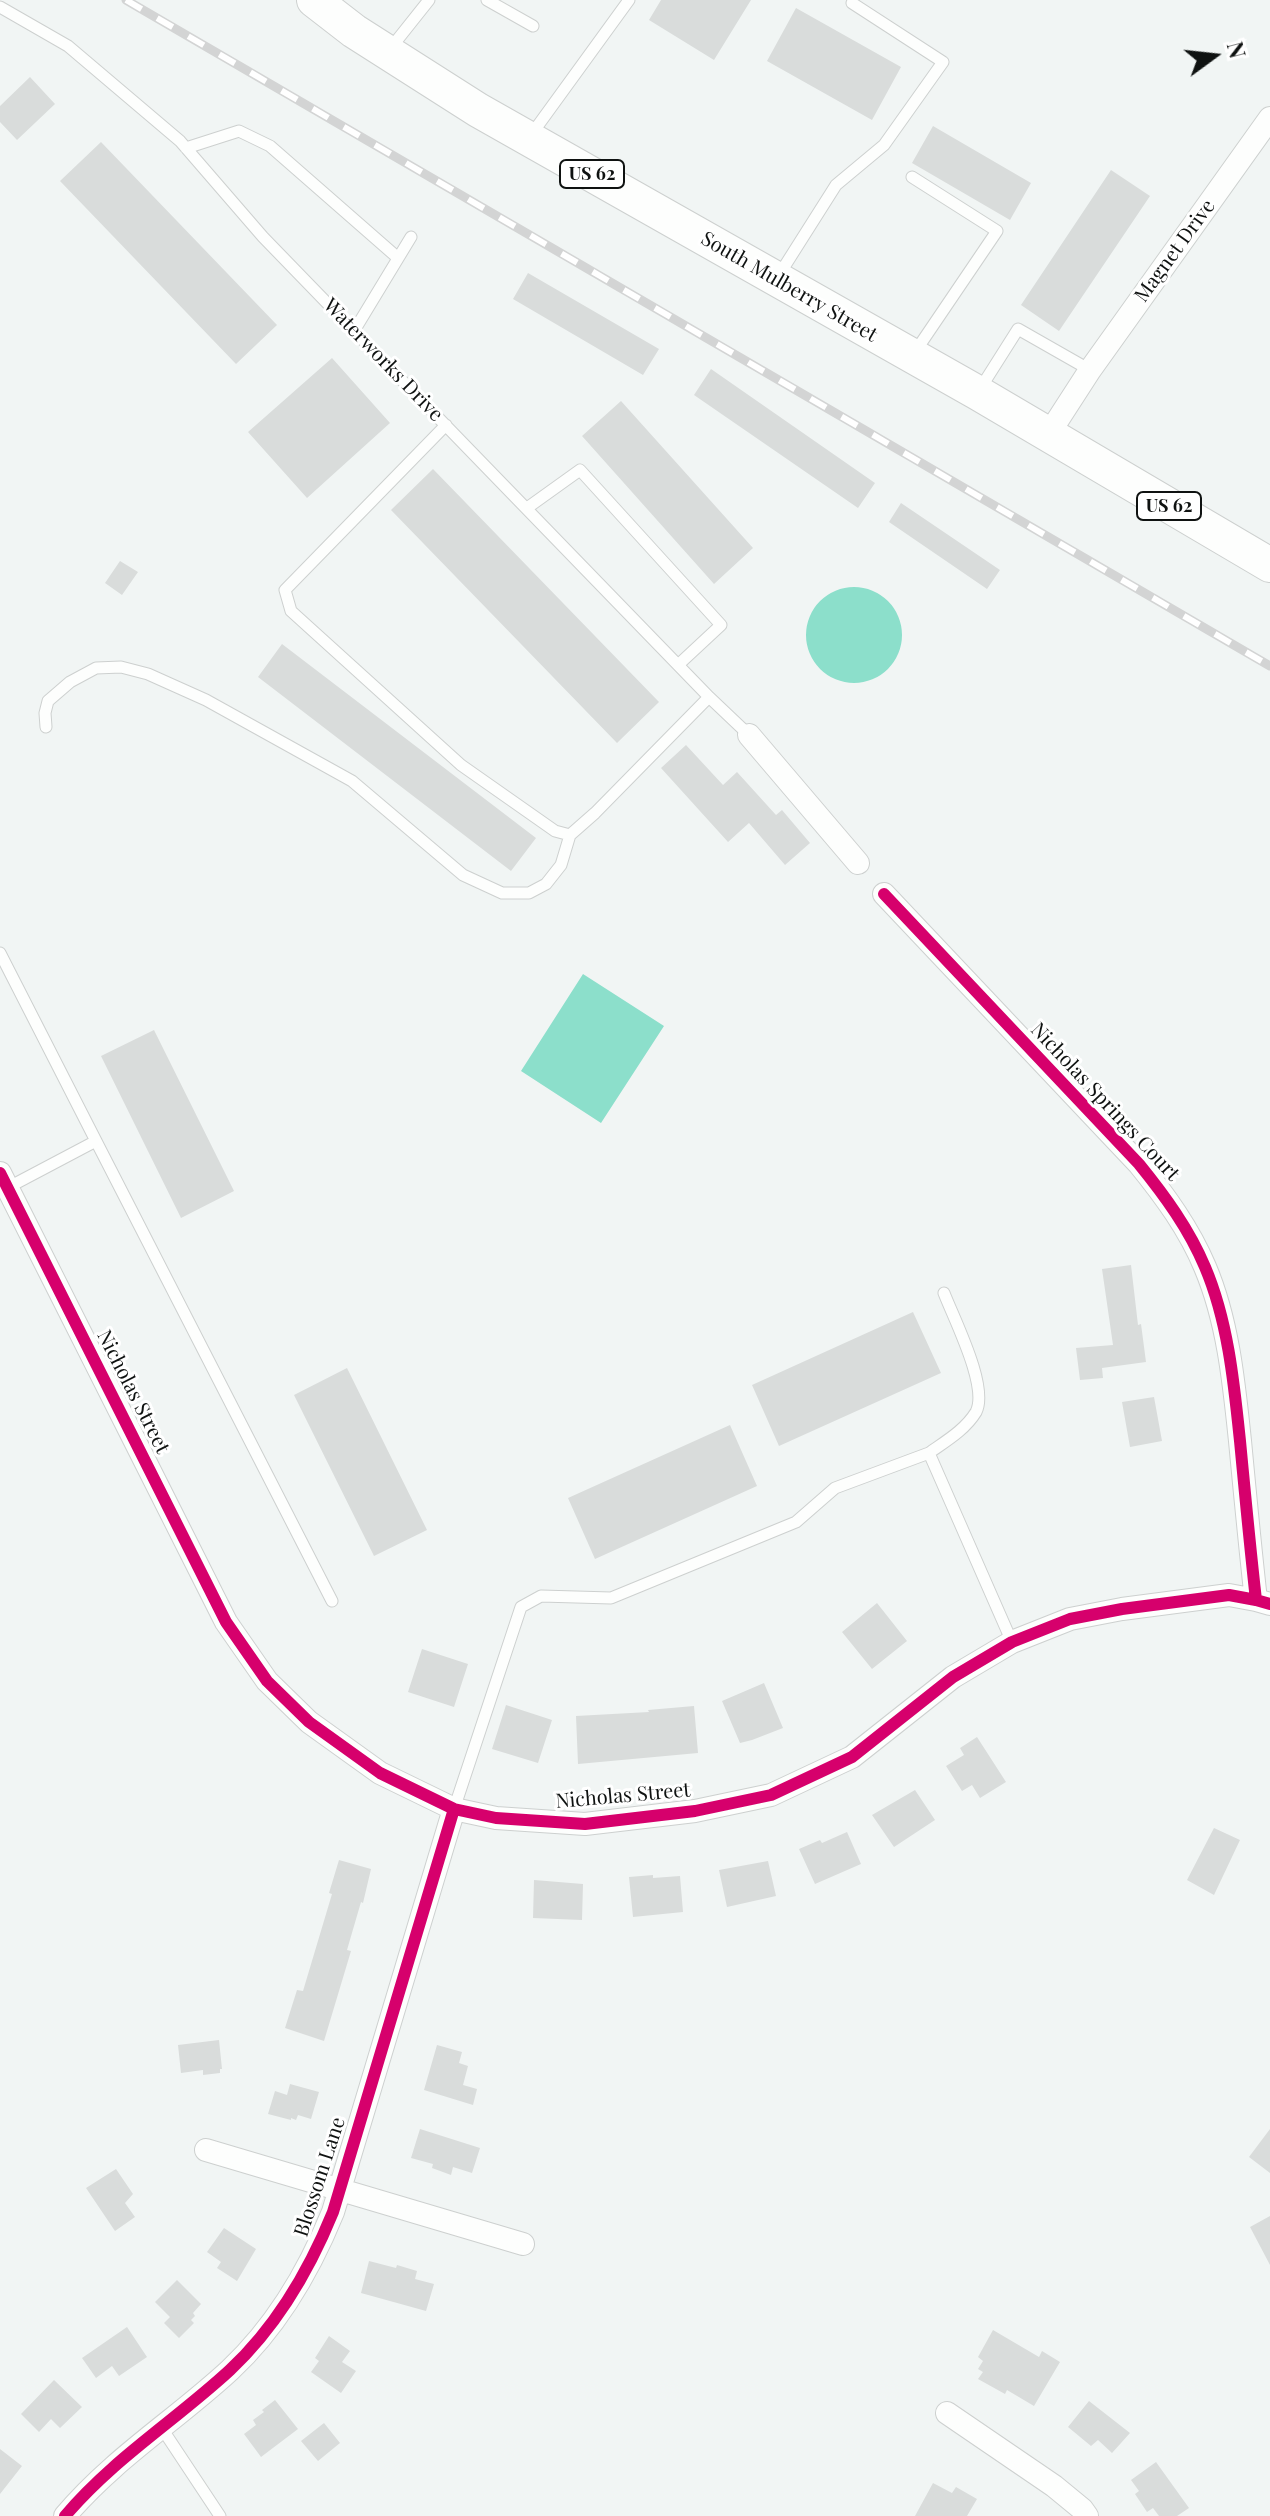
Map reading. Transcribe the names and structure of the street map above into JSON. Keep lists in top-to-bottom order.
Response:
{
  "streets": {
    "main road": ["US 62", "South Mulberry Street"],
    "street": [
      "Magnet Drive",
      "Nicholas Springs Court",
      "Nicholas Street",
      "Blossom Lane"
    ],
    "lane": ["Waterworks Drive"]
  },
  "crossings": [
    ["Magnet Drive", "South Mulberry Street"],
    ["Nicholas Springs Court", "Nicholas Street"],
    ["Nicholas Street", "Blossom Lane"]
  ],
  "north": "right"
}
